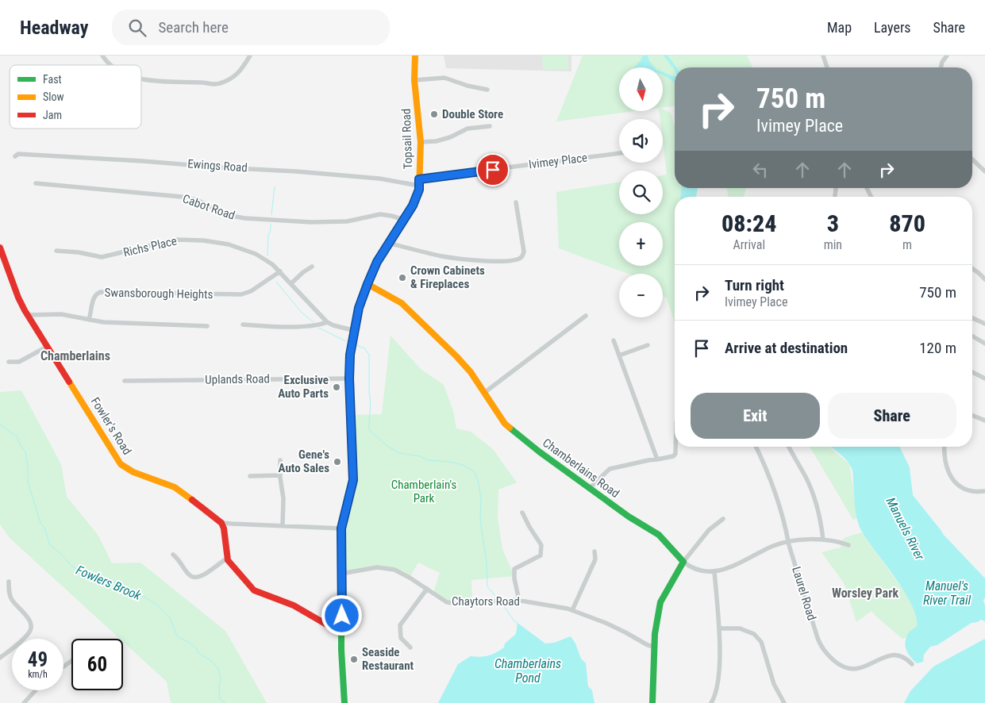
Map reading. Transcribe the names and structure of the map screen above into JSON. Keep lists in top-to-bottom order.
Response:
{
  "streets": {
    "street": [
      "Topsail Road",
      "Ivimey Place",
      "Ewings Road",
      "Cabot Road",
      "Richs Place",
      "Swansborough Heights",
      "Uplands Road",
      "Fowler's Road",
      "Chamberlains Road",
      "Laurel Road",
      "Chaytors Road"
    ]
  },
  "crossings": [
    ["Topsail Road", "Ivimey Place"],
    ["Topsail Road", "Ewings Road"],
    ["Topsail Road", "Cabot Road"],
    ["Topsail Road", "Richs Place"],
    ["Topsail Road", "Uplands Road"],
    ["Topsail Road", "Chamberlains Road"],
    ["Topsail Road", "Chaytors Road"],
    ["Ivimey Place", "Ewings Road"],
    ["Richs Place", "Swansborough Heights"]
  ],
  "districts": ["Chamberlains", "Worsley Park"],
  "water": [
    "Manuels River",
    "Fowlers Brook",
    "Manuel's River Trail",
    "Chamberlains Pond"
  ],
  "parks": ["Chamberlain's Park"],
  "places": [
    "Double Store",
    "Crown Cabinets & Fireplaces",
    "Exclusive Auto Parts",
    "Gene's Auto Sales",
    "Seaside Restaurant"
  ],
  "legend": ["Fast", "Slow", "Jam"],
  "north": "bottom",
  "page": {
    "header": "Headway",
    "search": "Search here",
    "nav": ["Map", "Layers", "Share"],
    "map_buttons": ["+", "−"],
    "turn": ["750 m", "Ivimey Place"],
    "eta": [
      "08:24",
      "Arrival",
      "3",
      "min",
      "870",
      "m"
    ],
    "list": [
      {
        "name": "Turn right",
        "note": "Ivimey Place",
        "value": "750 m"
      },
      {
        "name": "Arrive at destination",
        "value": "120 m"
      }
    ],
    "buttons": ["Exit", "Share"],
    "speed": "49 km/h",
    "limit": "60"
  }
}
